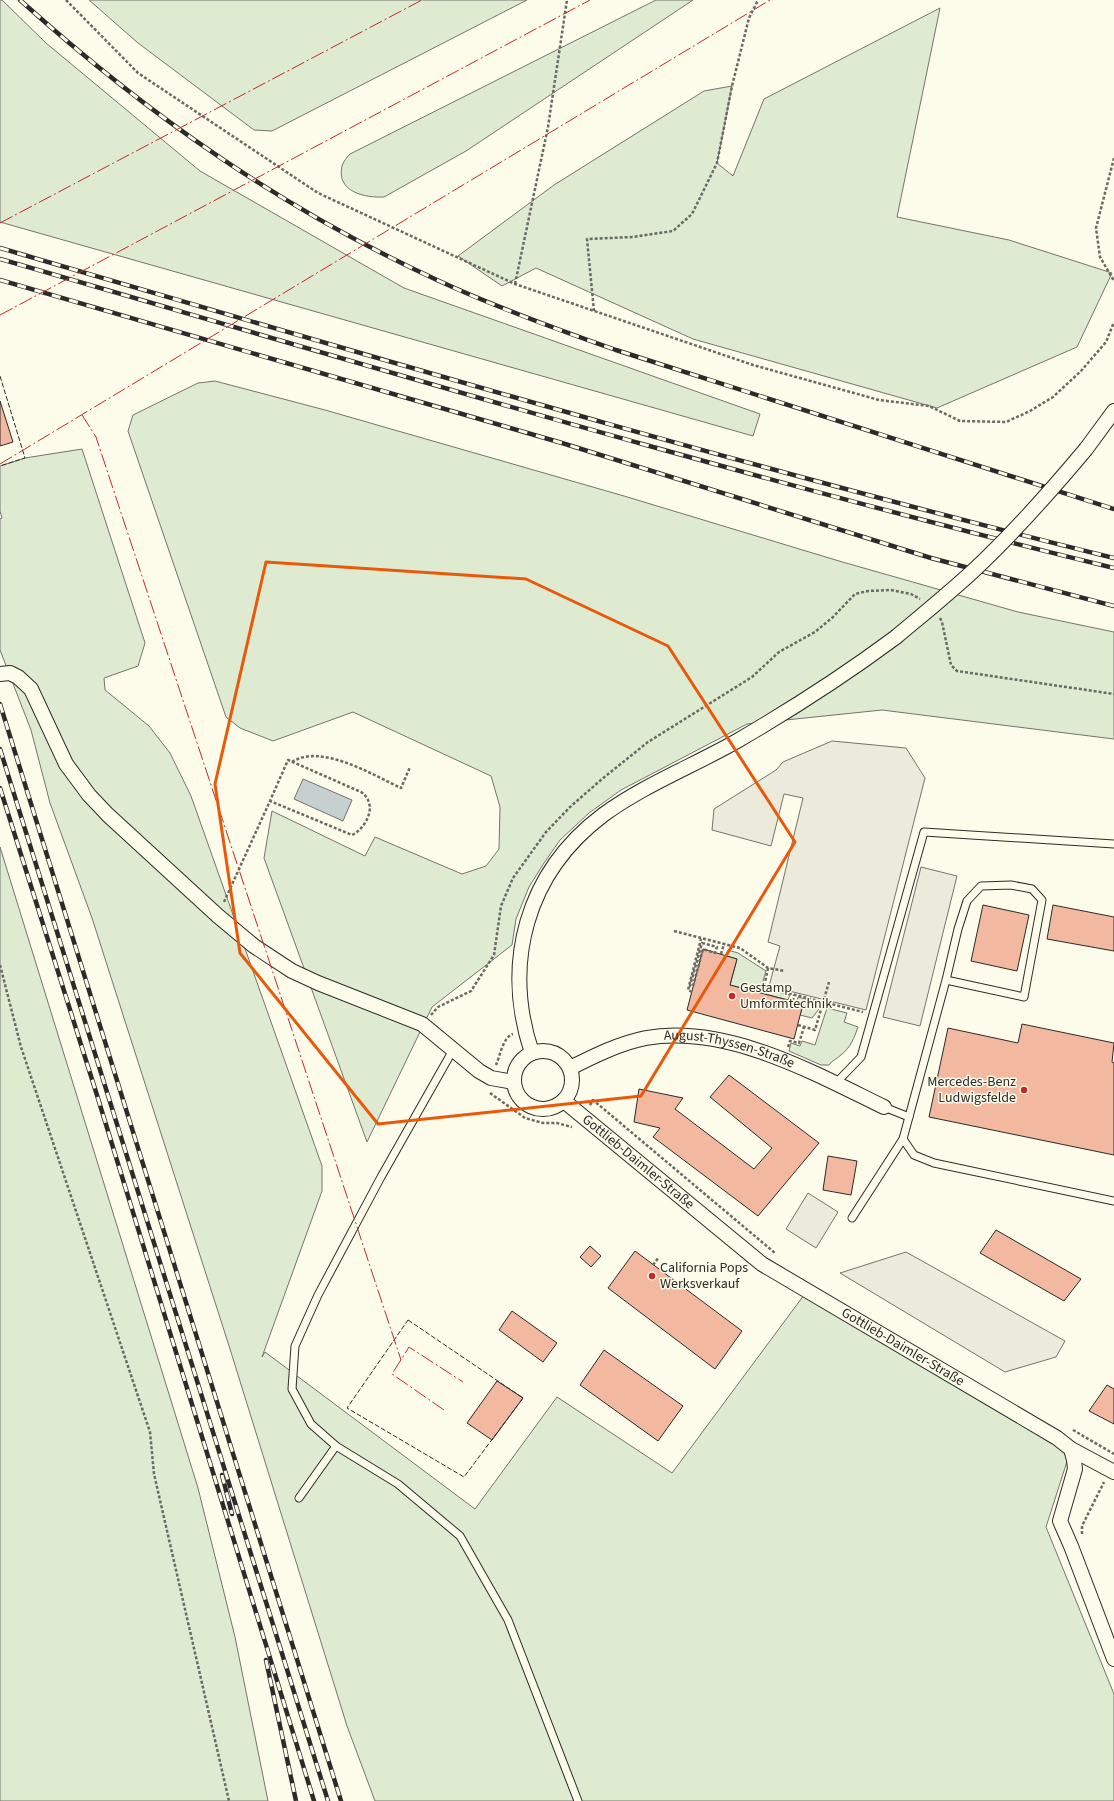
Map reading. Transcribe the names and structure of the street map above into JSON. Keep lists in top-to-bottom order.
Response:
{
  "streets": {
    "street": ["August-Thyssen-Straße", "Gottlieb-Daimler-Straße"]
  },
  "crossings": [
    ["August-Thyssen-Straße", "Gottlieb-Daimler-Straße"]
  ],
  "places": ["Gestamp Umformtechnik", "Mercedes-Benz Ludwigsfelde", "California Pops Werksverkauf"]
}
